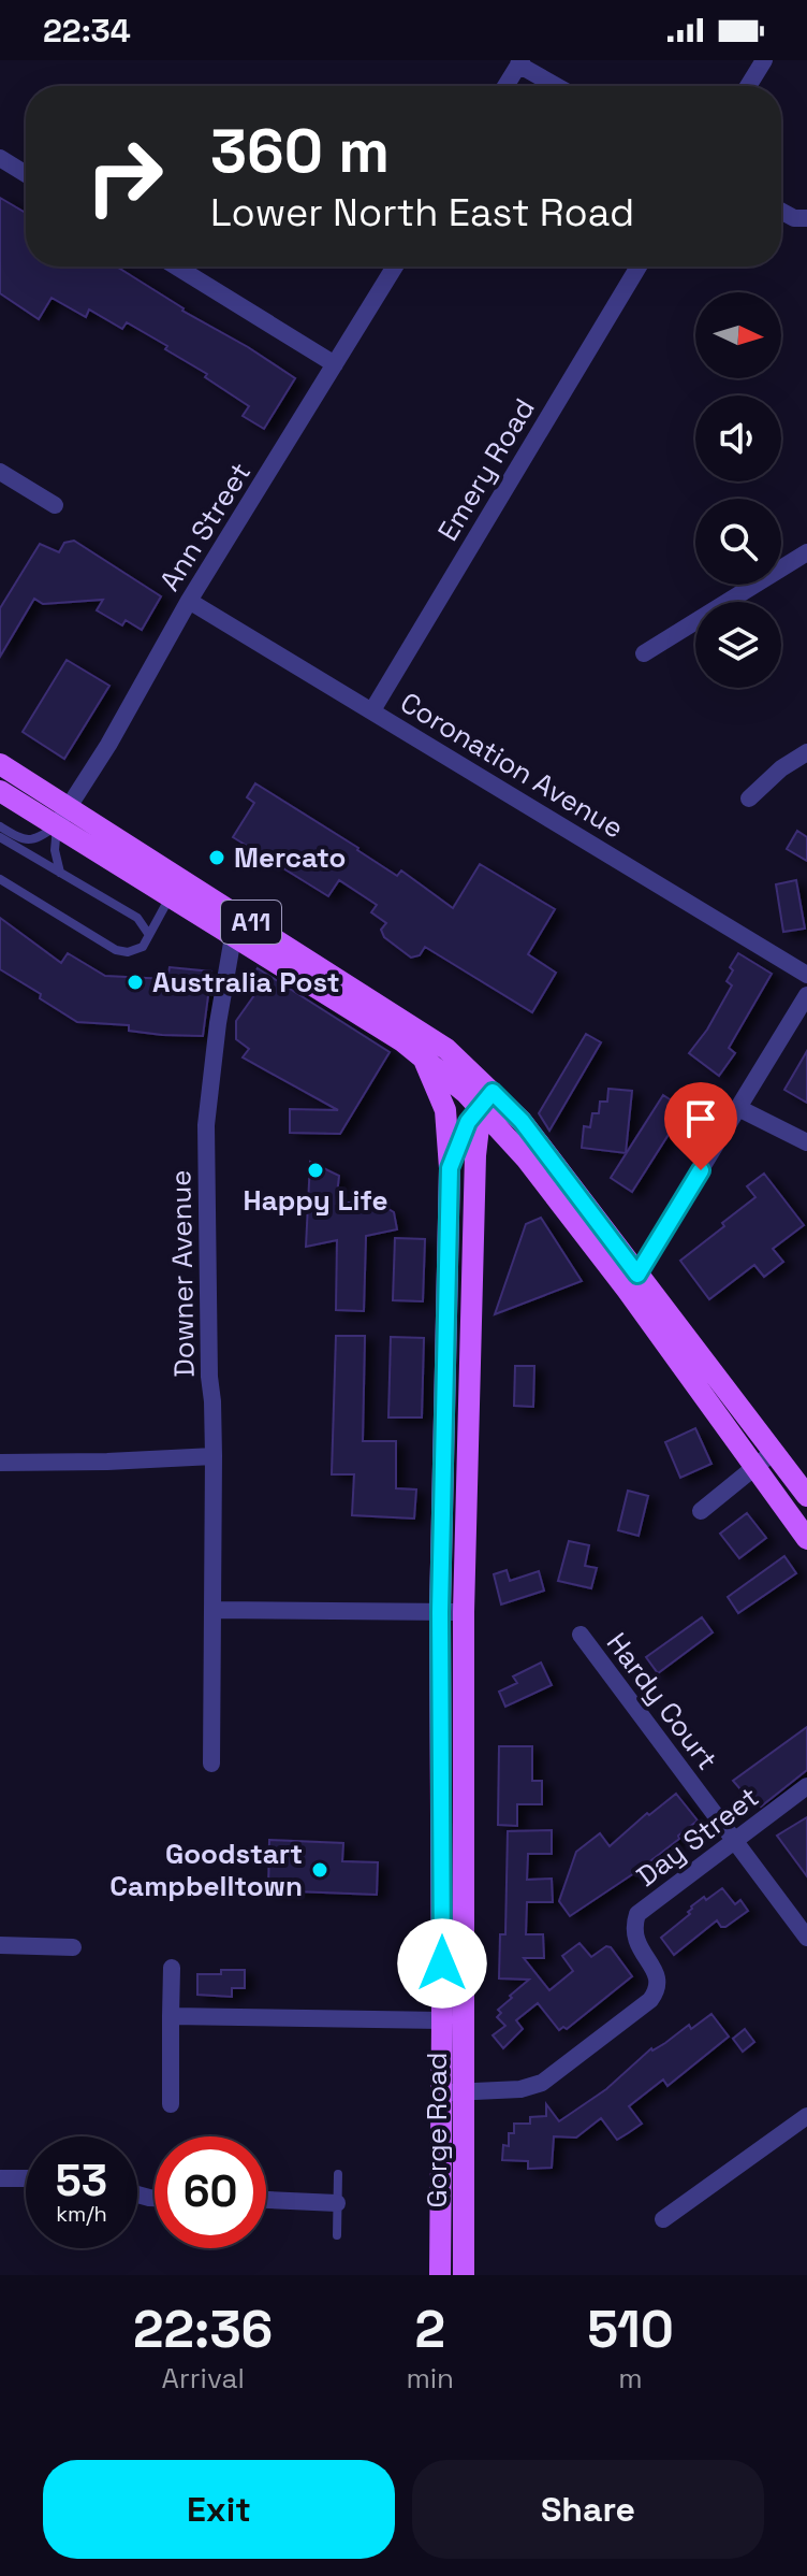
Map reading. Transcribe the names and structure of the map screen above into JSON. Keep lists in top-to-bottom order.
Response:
{
  "streets": {
    "main road": ["A11", "Gorge Road"],
    "street": [
      "Emery Road",
      "Ann Street",
      "Coronation Avenue",
      "Downer Avenue",
      "Hardy Court",
      "Day Street"
    ]
  },
  "crossings": [
    ["Emery Road", "Coronation Avenue"],
    ["Ann Street", "Coronation Avenue"],
    ["Ann Street", "A11"],
    ["A11", "Downer Avenue"],
    ["A11", "Gorge Road"],
    ["Hardy Court", "Day Street"],
    ["Day Street", "Gorge Road"]
  ],
  "places": [
    "Mercato",
    "Australia Post",
    "Happy Life",
    "Goodstart Campbelltown"
  ],
  "north": "right",
  "page": {
    "status": "22:34",
    "turn": ["360 m", "Lower North East Road"],
    "speed": "53 km/h",
    "limit": "60",
    "eta": [
      "22:36",
      "Arrival",
      "2",
      "min",
      "510",
      "m"
    ],
    "buttons": ["Exit", "Share"]
  }
}
